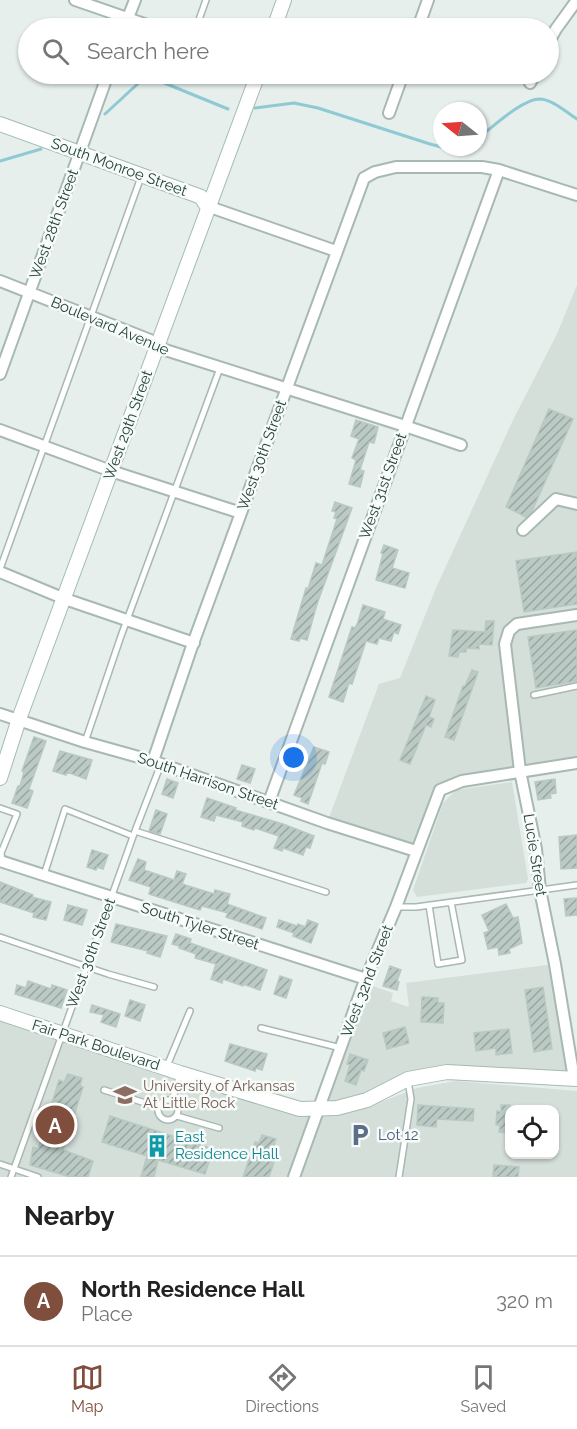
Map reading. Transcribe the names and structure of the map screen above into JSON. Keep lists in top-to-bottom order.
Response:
{
  "streets": {
    "street": [
      "South Monroe Street",
      "West 28th Street",
      "Boulevard Avenue",
      "West 29th Street",
      "West 30th Street",
      "West 31st Street",
      "South Harrison Street",
      "Lucie Street",
      "South Tyler Street",
      "West 32nd Street",
      "Fair Park Boulevard"
    ]
  },
  "crossings": [
    ["South Monroe Street", "West 28th Street"],
    ["South Monroe Street", "West 29th Street"],
    ["South Monroe Street", "West 30th Street"],
    ["West 28th Street", "Boulevard Avenue"],
    ["Boulevard Avenue", "West 29th Street"],
    ["Boulevard Avenue", "West 30th Street"],
    ["Boulevard Avenue", "West 31st Street"],
    ["West 29th Street", "South Harrison Street"],
    ["West 30th Street", "West 31st Street"],
    ["West 30th Street", "South Harrison Street"],
    ["West 30th Street", "South Tyler Street"],
    ["West 30th Street", "Fair Park Boulevard"],
    ["West 31st Street", "South Harrison Street"],
    ["South Harrison Street", "West 32nd Street"],
    ["Lucie Street", "West 32nd Street"],
    ["Lucie Street", "Fair Park Boulevard"],
    ["South Tyler Street", "West 32nd Street"],
    ["West 32nd Street", "Fair Park Boulevard"]
  ],
  "places": {
    "school or university": ["University of Arkansas At Little Rock"],
    "parking": ["Lot 12"],
    "building": ["East Residence Hall"]
  },
  "north": "left",
  "page": {
    "search": "Search here",
    "pins": "A",
    "heading": "Nearby",
    "list": [
      {
        "mark": "A",
        "name": "North Residence Hall",
        "note": "Place",
        "value": "320 m"
      }
    ],
    "nav": ["Map", "Directions", "Saved"]
  }
}
